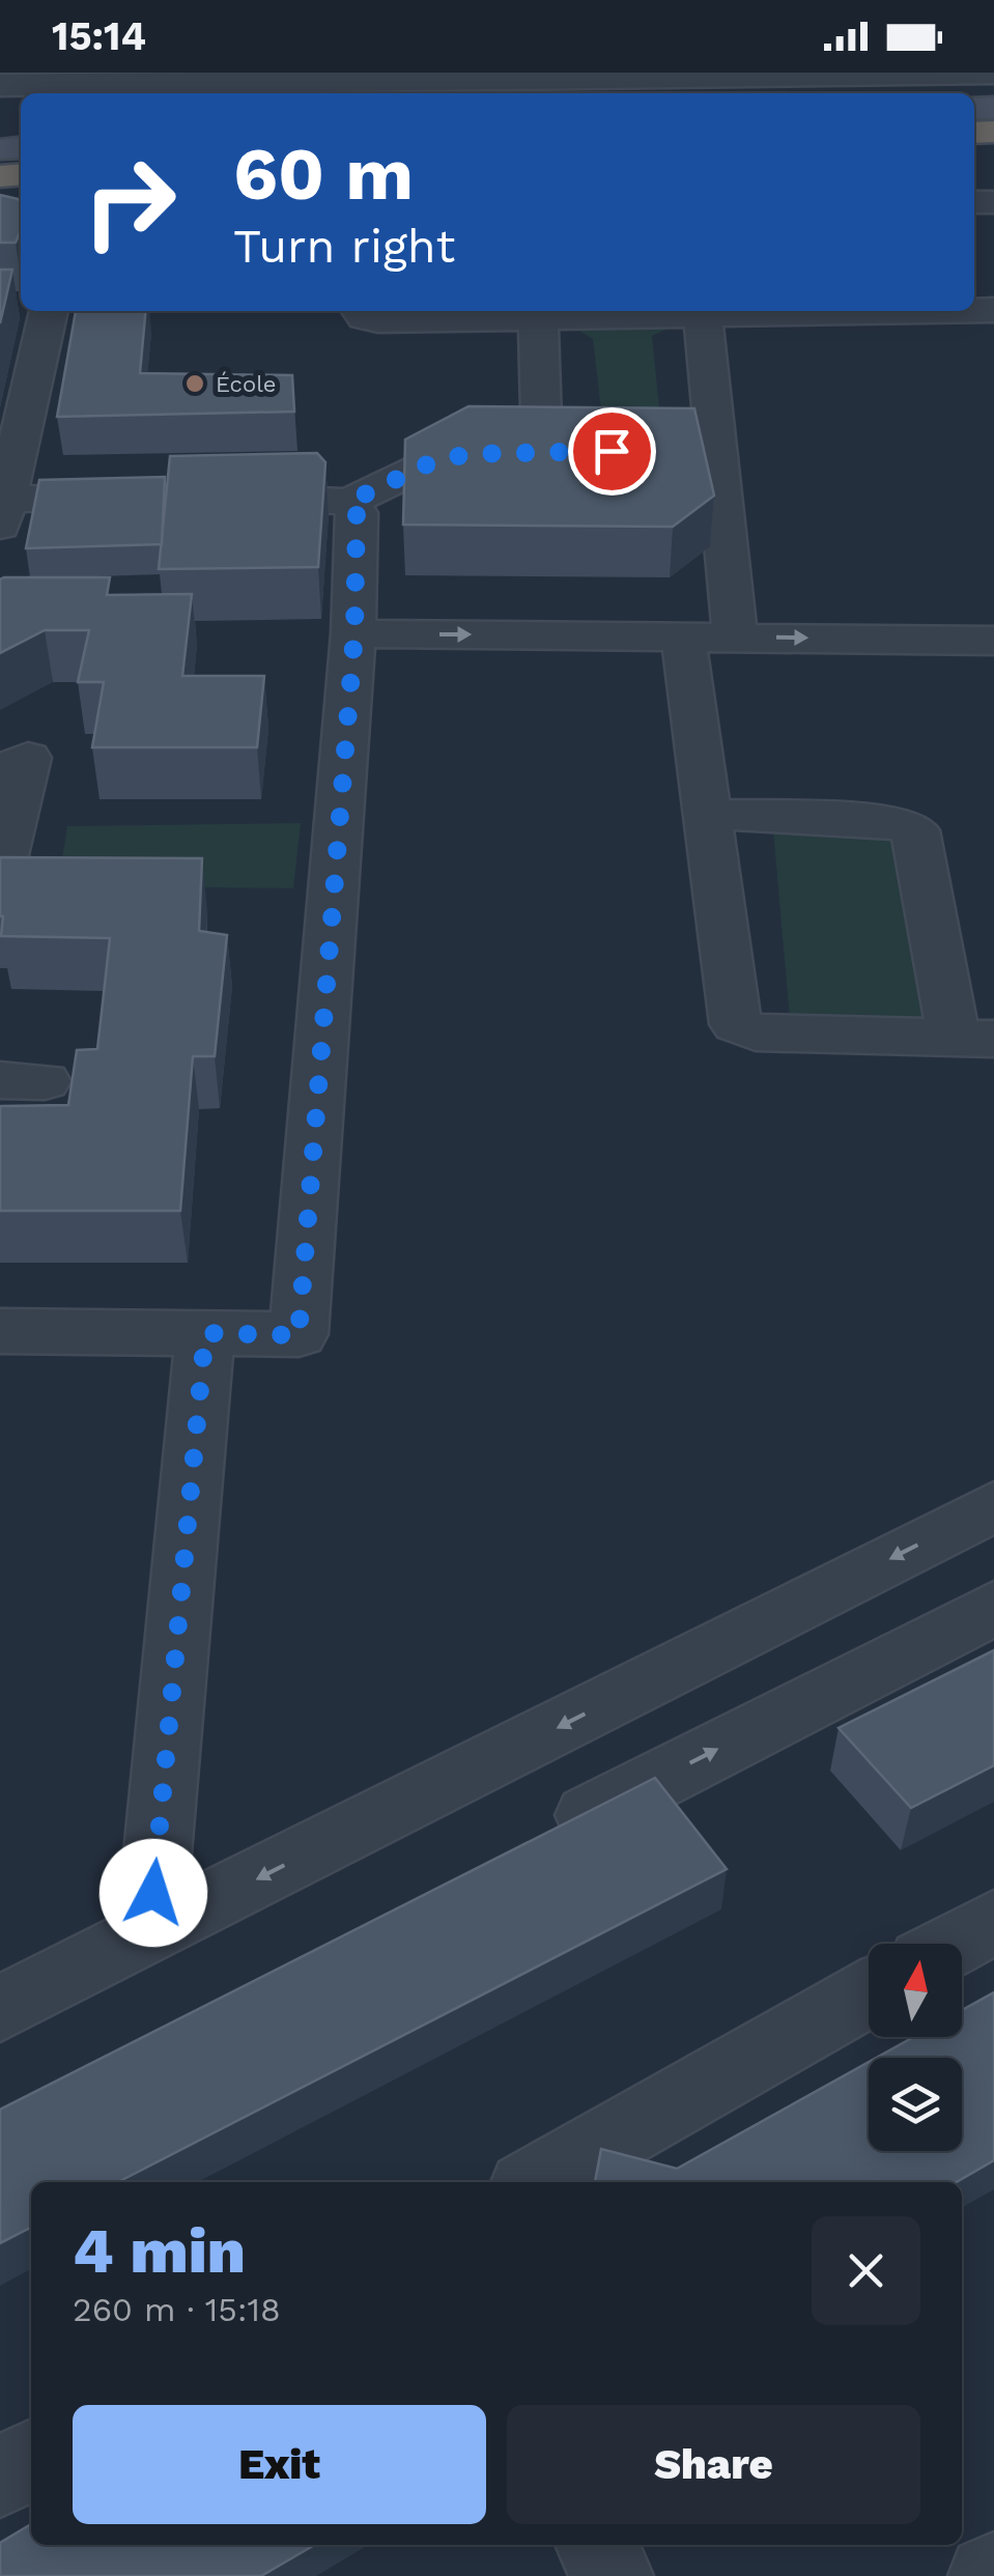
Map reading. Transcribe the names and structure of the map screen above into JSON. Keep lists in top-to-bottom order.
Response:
{
  "places": ["École"],
  "north": "top",
  "page": {
    "status": "15:14",
    "turn": ["60 m", "Turn right"],
    "heading": ["4 min", "260 m · 15:18"],
    "buttons": ["Exit", "Share"]
  }
}
